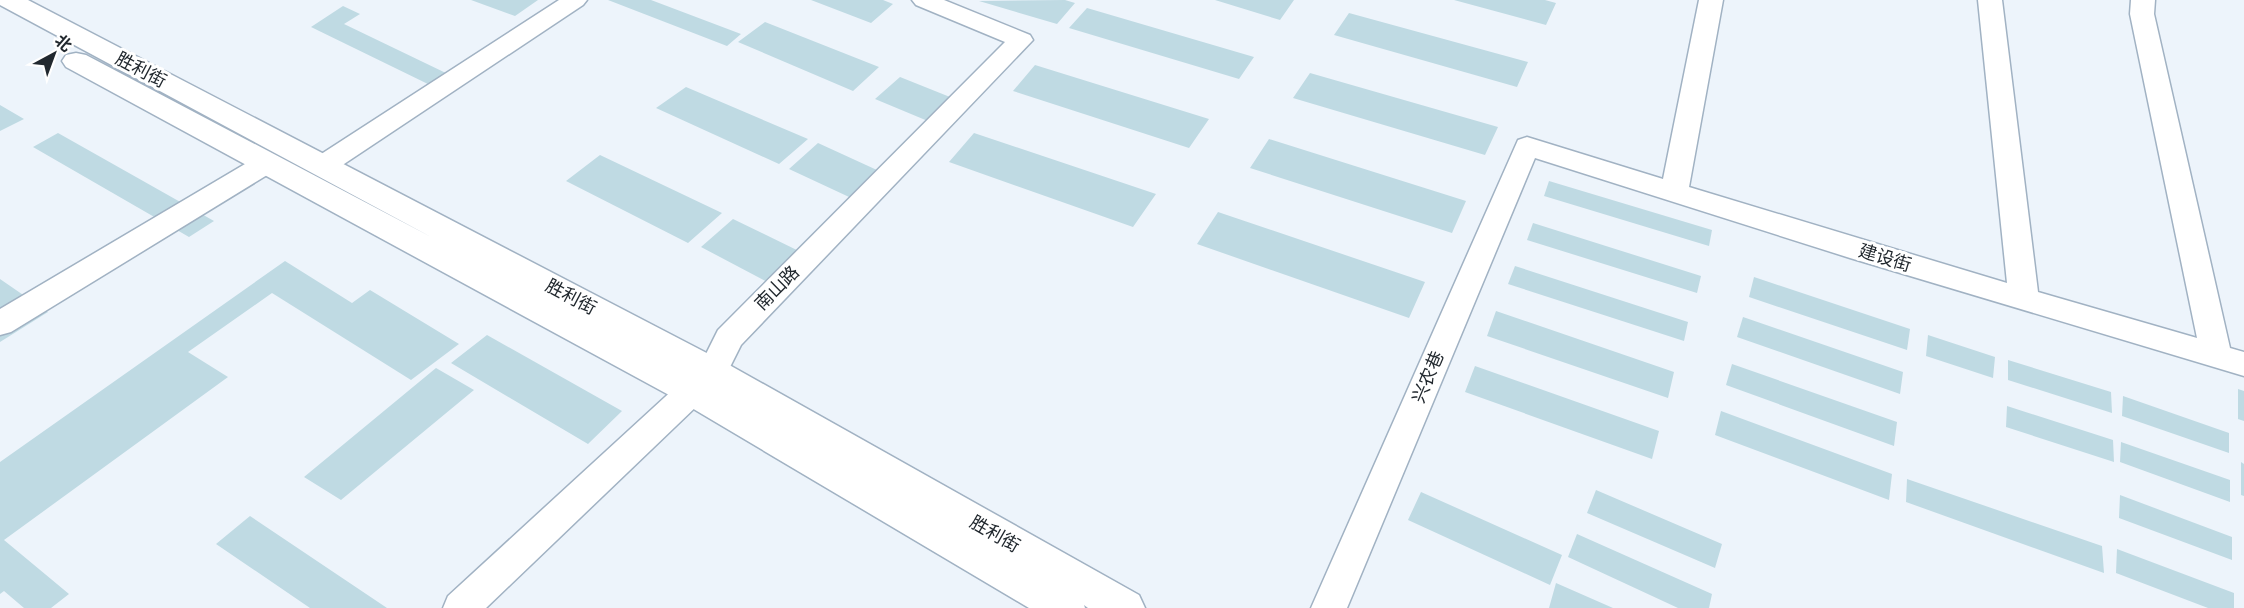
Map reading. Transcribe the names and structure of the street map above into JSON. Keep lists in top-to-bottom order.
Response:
{
  "streets": {
    "main road": ["胜利街"],
    "street": ["建设街", "南山路", "兴农巷"]
  },
  "crossings": [
    ["胜利街", "南山路"],
    ["建设街", "兴农巷"]
  ],
  "north": "top right"
}
